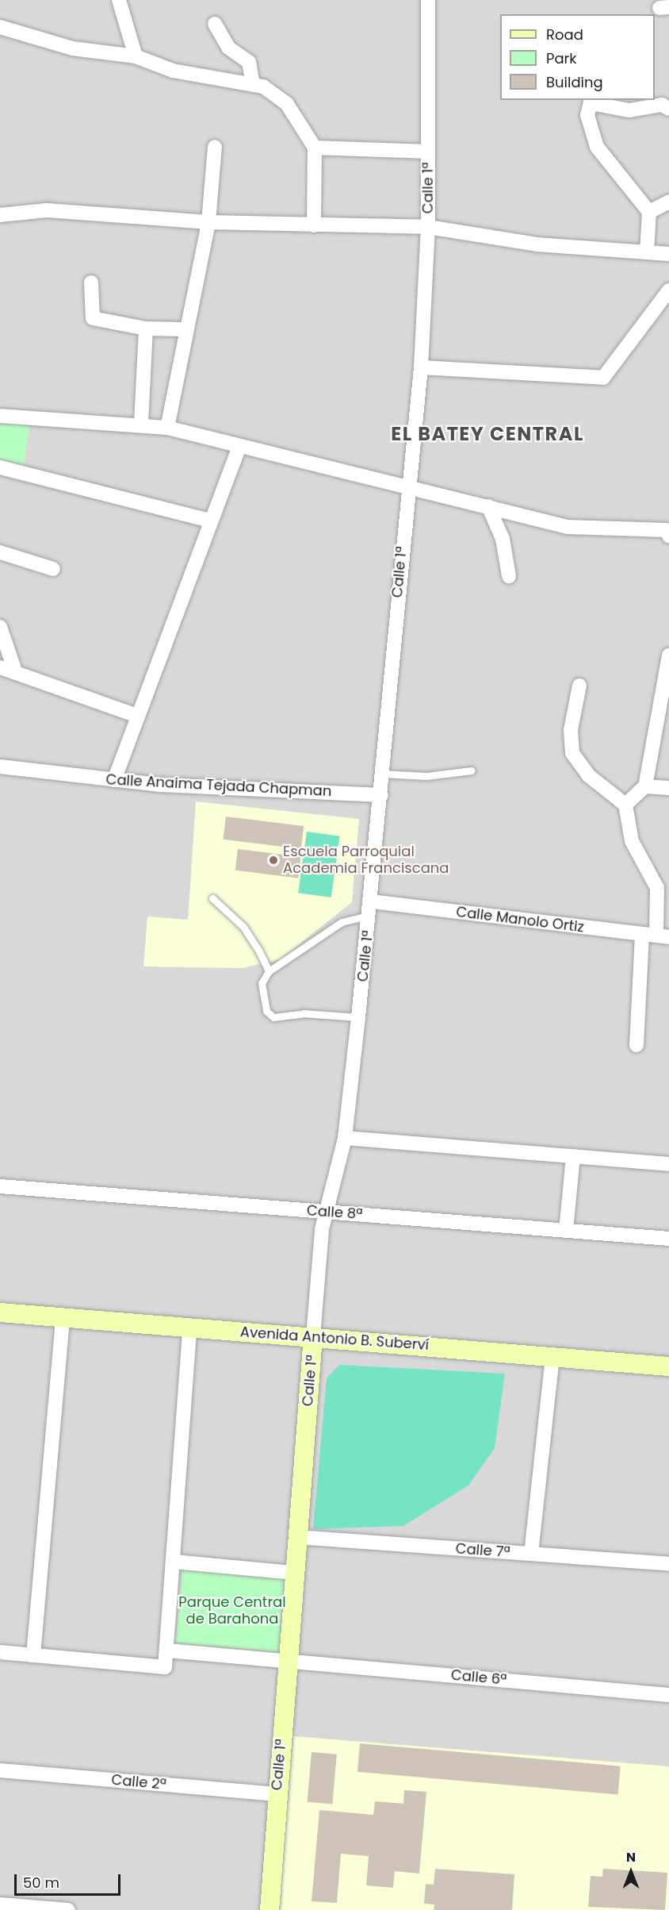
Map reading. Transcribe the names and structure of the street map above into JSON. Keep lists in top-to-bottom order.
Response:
{
  "streets": {
    "main road": ["Calle 1ª", "Avenida Antonio B. Suberví"],
    "street": [
      "Calle Anaima Tejada Chapman",
      "Calle Manolo Ortiz",
      "Calle 8ª",
      "Calle 7ª",
      "Calle 6ª",
      "Calle 2ª"
    ]
  },
  "crossings": [
    ["Calle 1ª", "Calle Anaima Tejada Chapman"],
    ["Calle 1ª", "Calle Manolo Ortiz"],
    ["Calle 1ª", "Calle 8ª"],
    ["Calle 1ª", "Avenida Antonio B. Suberví"],
    ["Calle 1ª", "Calle 7ª"],
    ["Calle 1ª", "Calle 6ª"],
    ["Calle 1ª", "Calle 2ª"]
  ],
  "districts": ["EL BATEY CENTRAL"],
  "parks": ["Parque Central de Barahona"],
  "places": ["Escuela Parroquial Academia Franciscana"],
  "legend": ["Road", "Park", "Building"],
  "scale_bar": "50 m",
  "north": "top"
}
